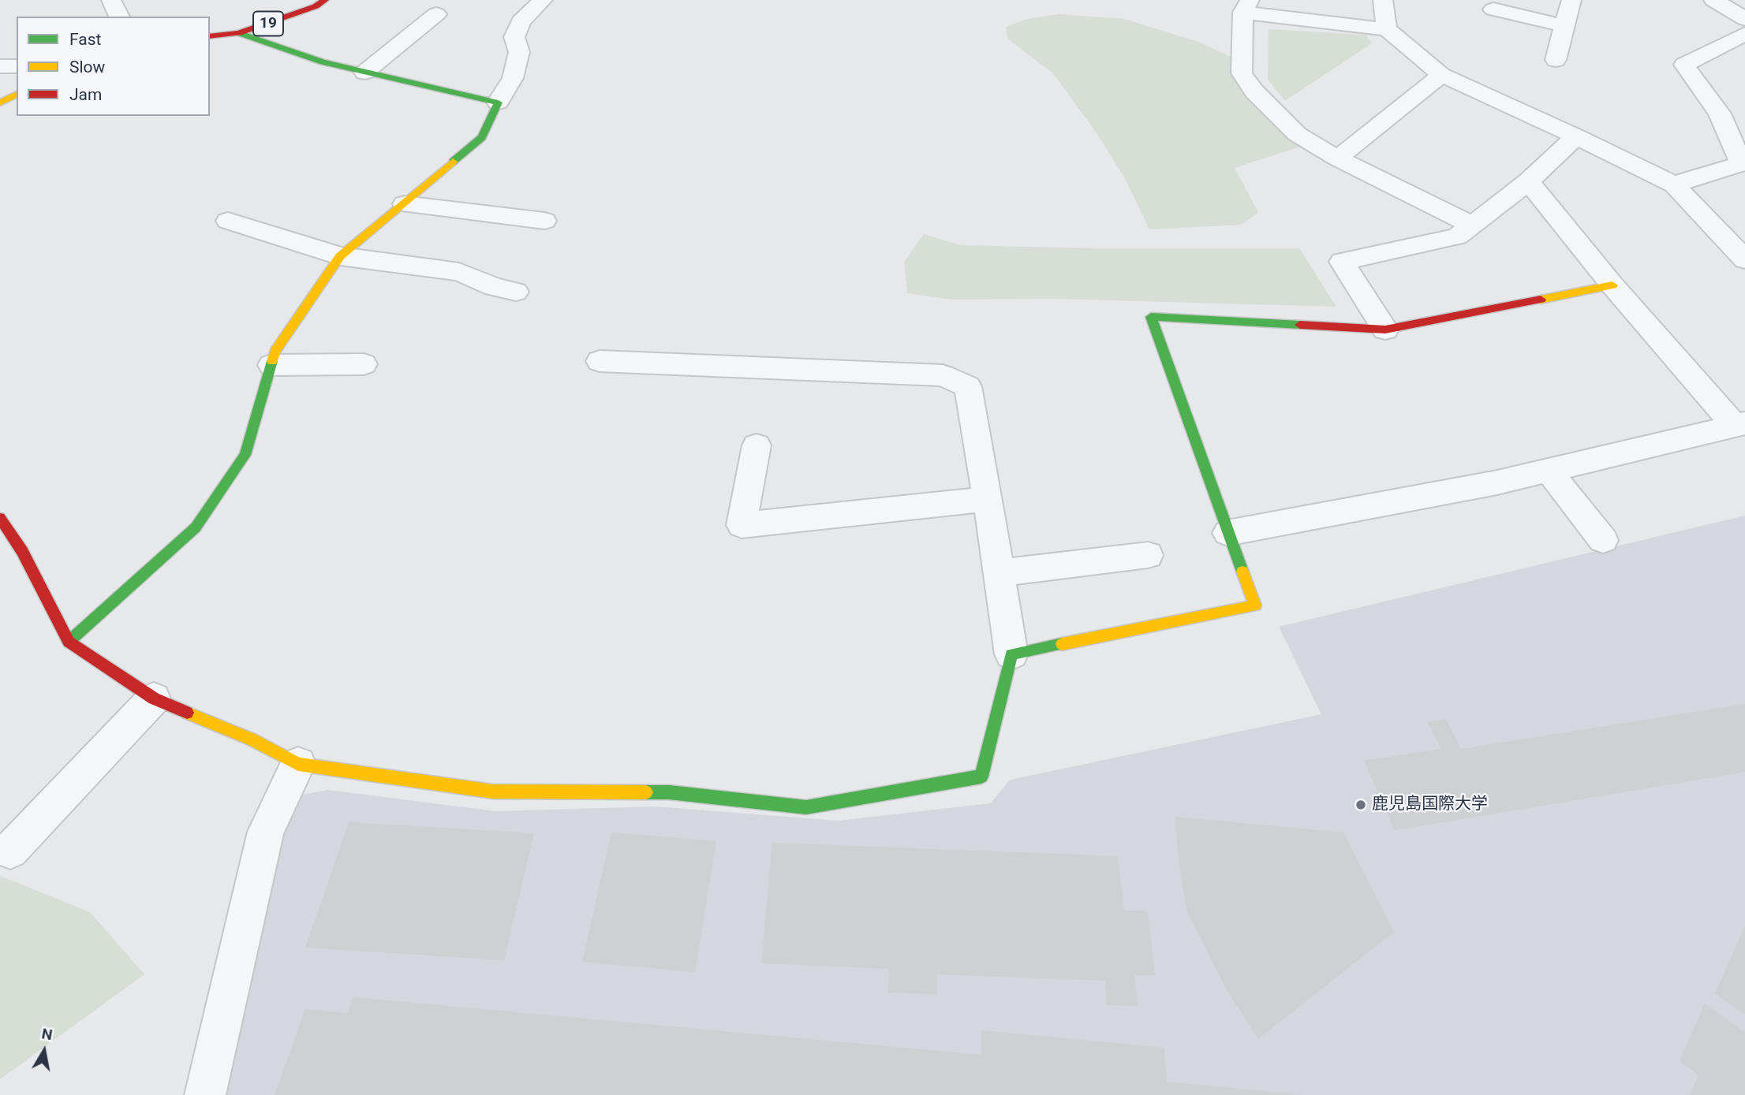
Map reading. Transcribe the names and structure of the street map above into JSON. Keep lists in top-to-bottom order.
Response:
{
  "streets": {
    "street": ["19"]
  },
  "places": ["鹿児島国際大学"],
  "legend": ["Fast", "Slow", "Jam"],
  "north": "top"
}
